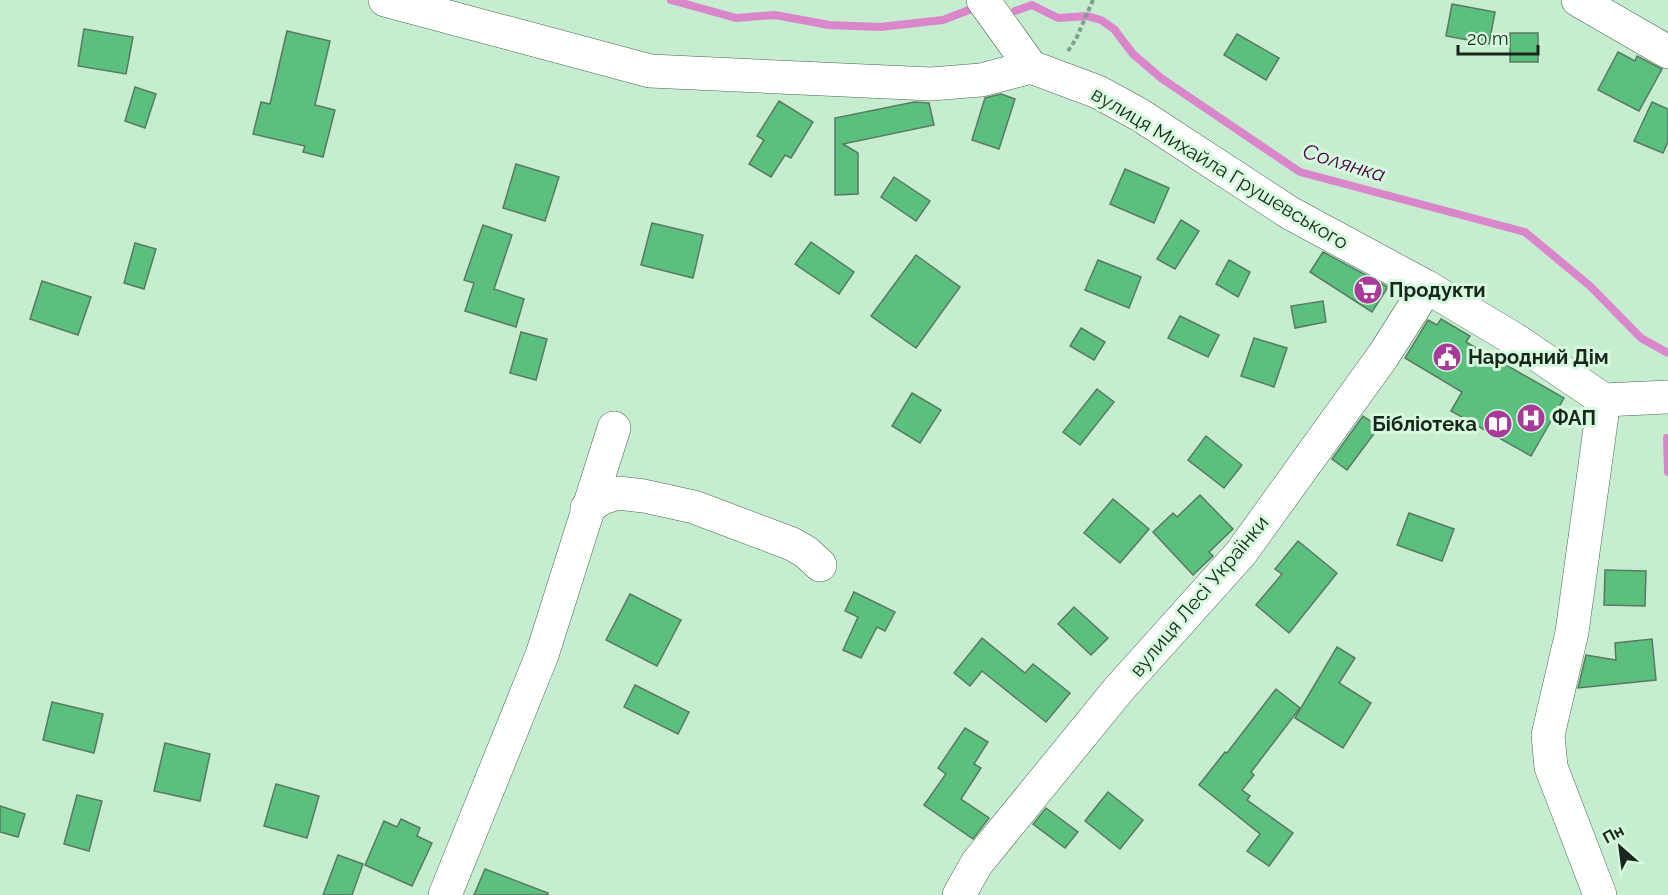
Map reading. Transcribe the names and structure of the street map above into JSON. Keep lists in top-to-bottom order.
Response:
{
  "streets": {
    "street": ["вулиця Михайла Грушевського", "вулиця Лесі Українки"]
  },
  "crossings": [
    ["вулиця Михайла Грушевського", "вулиця Лесі Українки"]
  ],
  "water": ["Солянка"],
  "places": {
    "supermarket": ["Продукти"],
    "public building": ["Народний Дім"],
    "hospital": ["ФАП"],
    "library": ["Бібліотека"]
  },
  "scale_bar": "20 m",
  "north": "top left"
}
